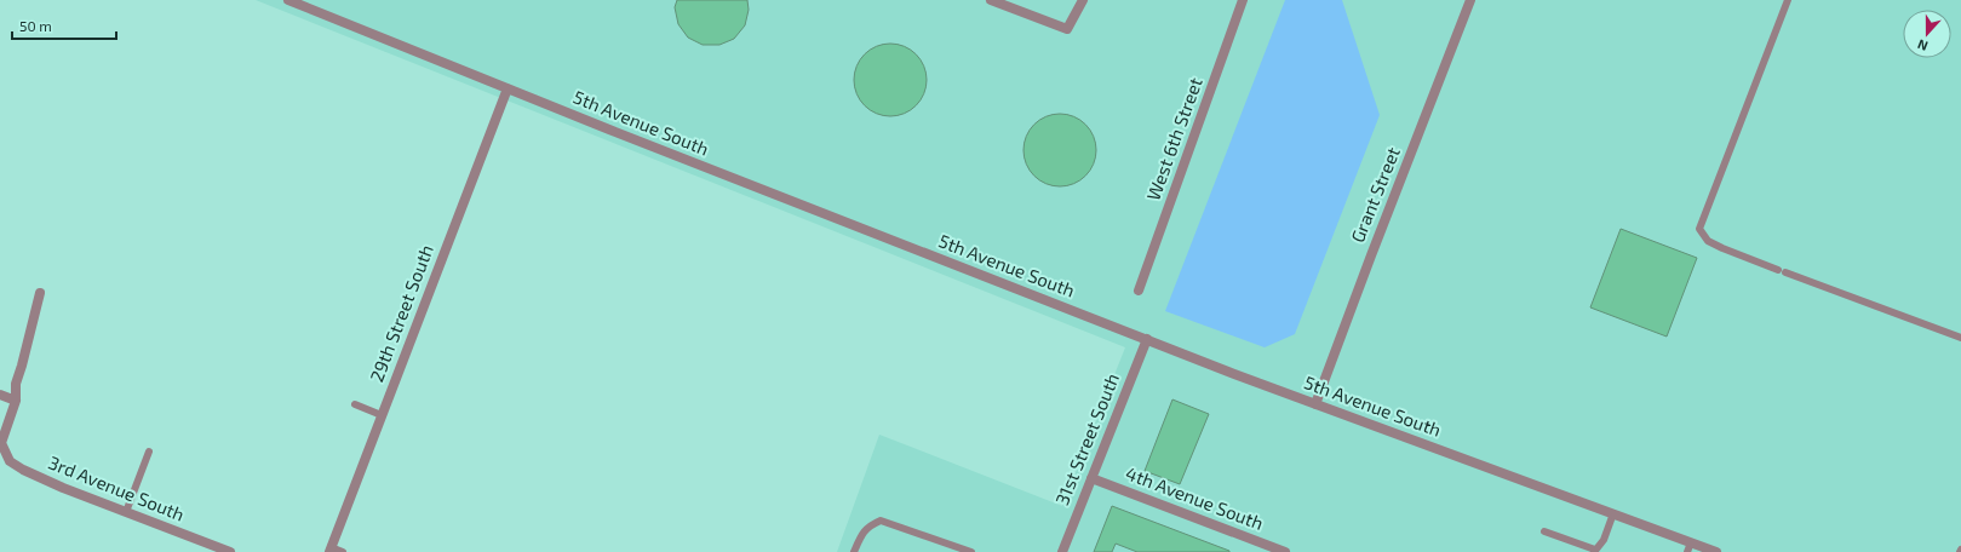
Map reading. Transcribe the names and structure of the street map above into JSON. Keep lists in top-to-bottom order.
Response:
{
  "streets": {
    "street": [
      "5th Avenue South",
      "West 6th Street",
      "Grant Street",
      "29th Street South",
      "31st Street South",
      "3rd Avenue South",
      "4th Avenue South"
    ]
  },
  "crossings": [
    ["5th Avenue South", "Grant Street"],
    ["5th Avenue South", "29th Street South"],
    ["5th Avenue South", "31st Street South"],
    ["31st Street South", "4th Avenue South"]
  ],
  "scale_bar": "50 m",
  "north": "bottom"
}
